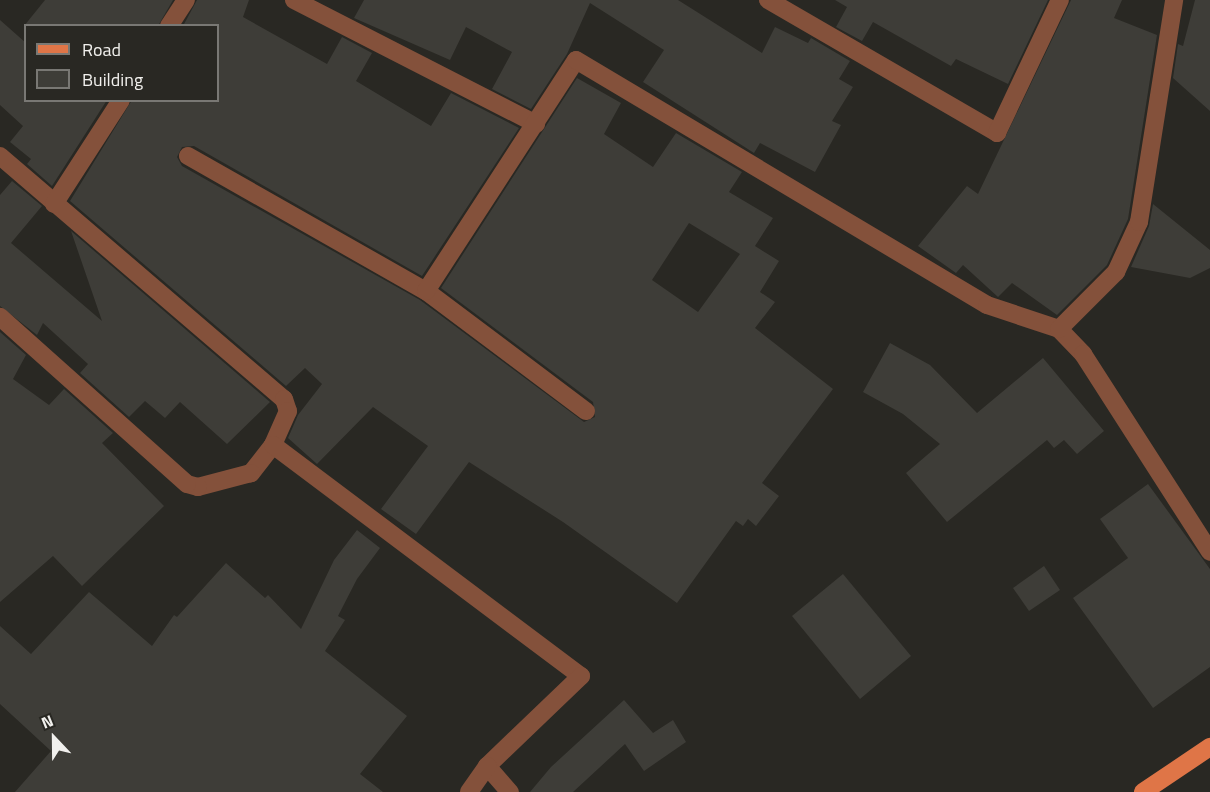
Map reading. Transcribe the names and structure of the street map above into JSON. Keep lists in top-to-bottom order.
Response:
{
  "legend": ["Road", "Building"],
  "north": "top"
}
